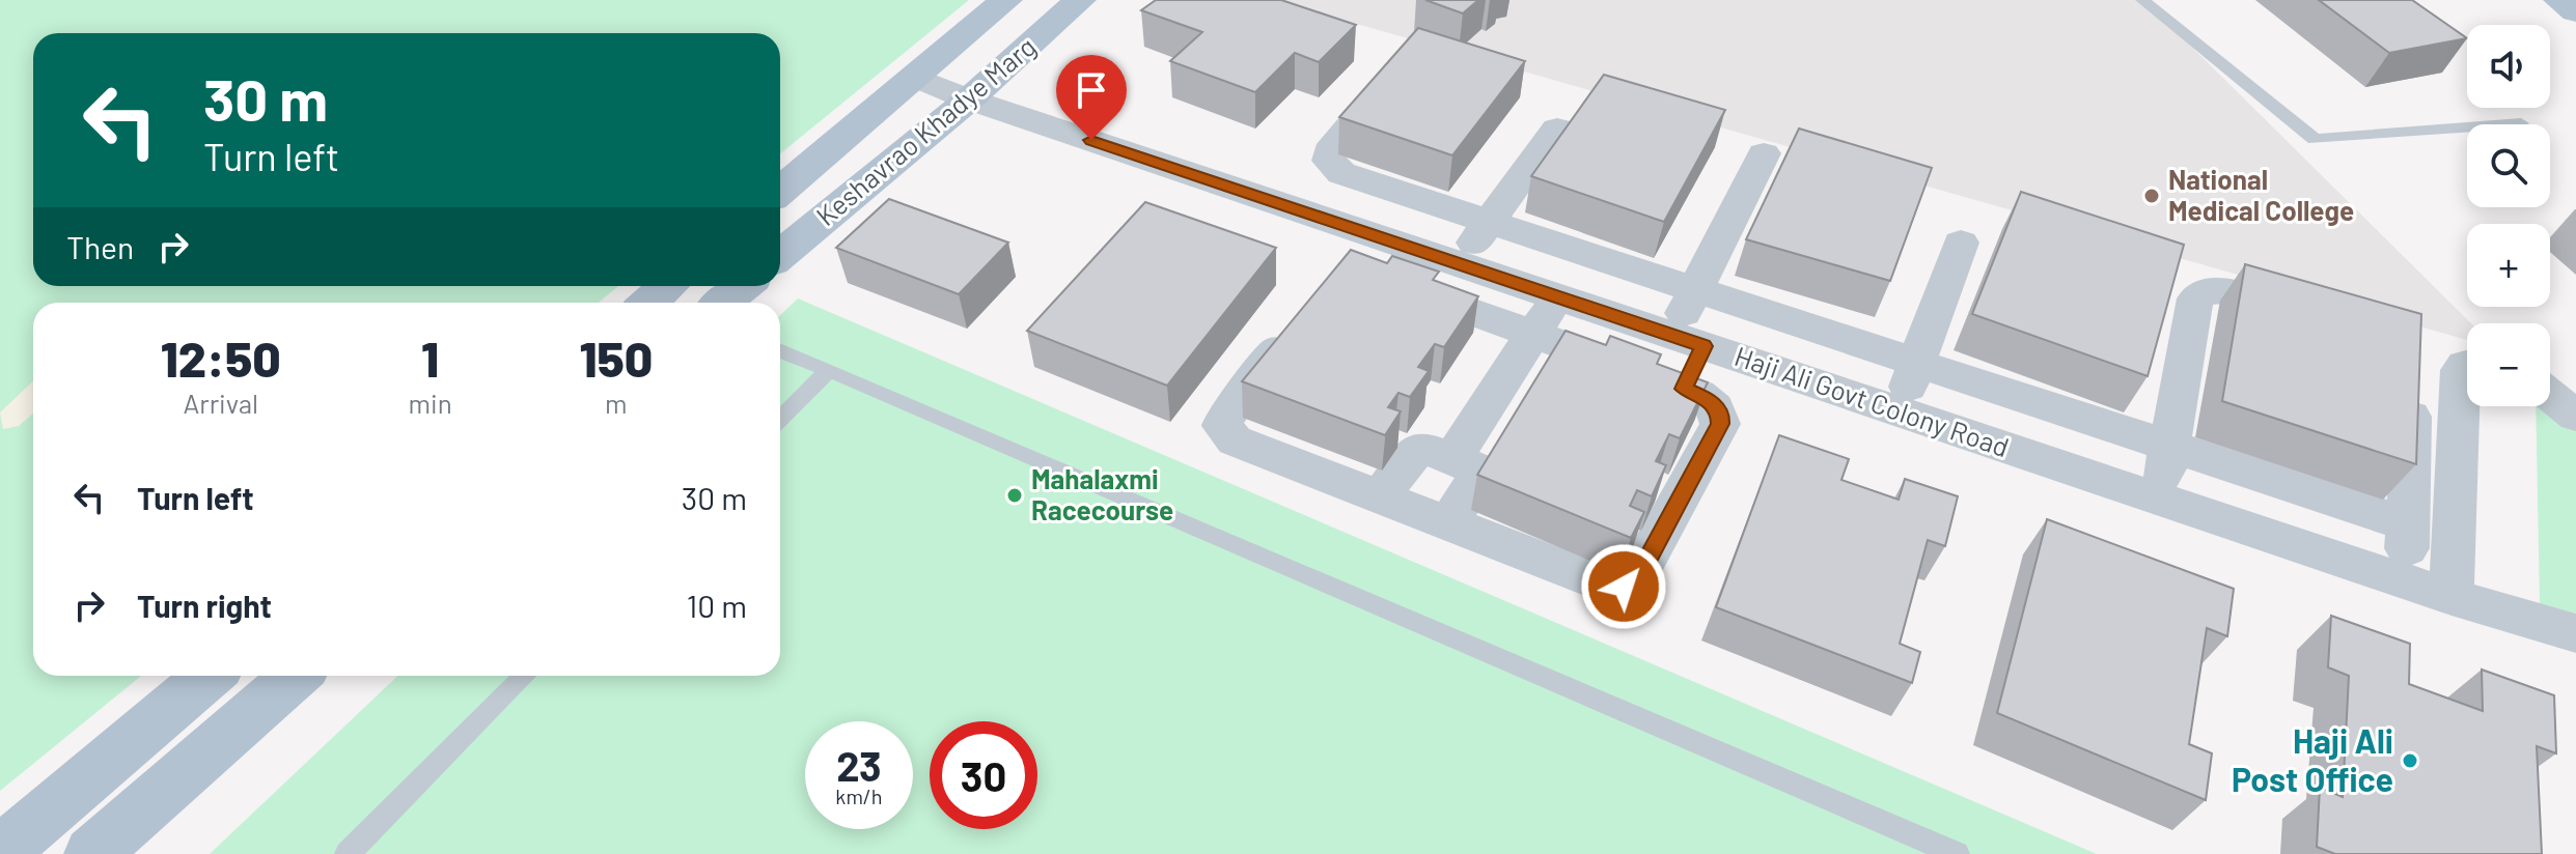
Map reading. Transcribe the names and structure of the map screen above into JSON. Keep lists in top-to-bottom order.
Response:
{
  "streets": {
    "main road": ["Keshavrao Khadye Marg"],
    "street": ["Haji Ali Govt Colony Road"]
  },
  "crossings": [
    ["Keshavrao Khadye Marg", "Haji Ali Govt Colony Road"]
  ],
  "places": ["National Medical College", "Mahalaxmi Racecourse", "Haji Ali Post Office"],
  "page": {
    "map_buttons": ["+", "−"],
    "turn": ["30 m", "Turn left"],
    "then": "Then",
    "eta": [
      "12:50",
      "Arrival",
      "1",
      "min",
      "150",
      "m"
    ],
    "list": [
      {
        "name": "Turn left",
        "value": "30 m"
      },
      {
        "name": "Turn right",
        "value": "10 m"
      }
    ],
    "speed": "23 km/h",
    "limit": "30"
  }
}
